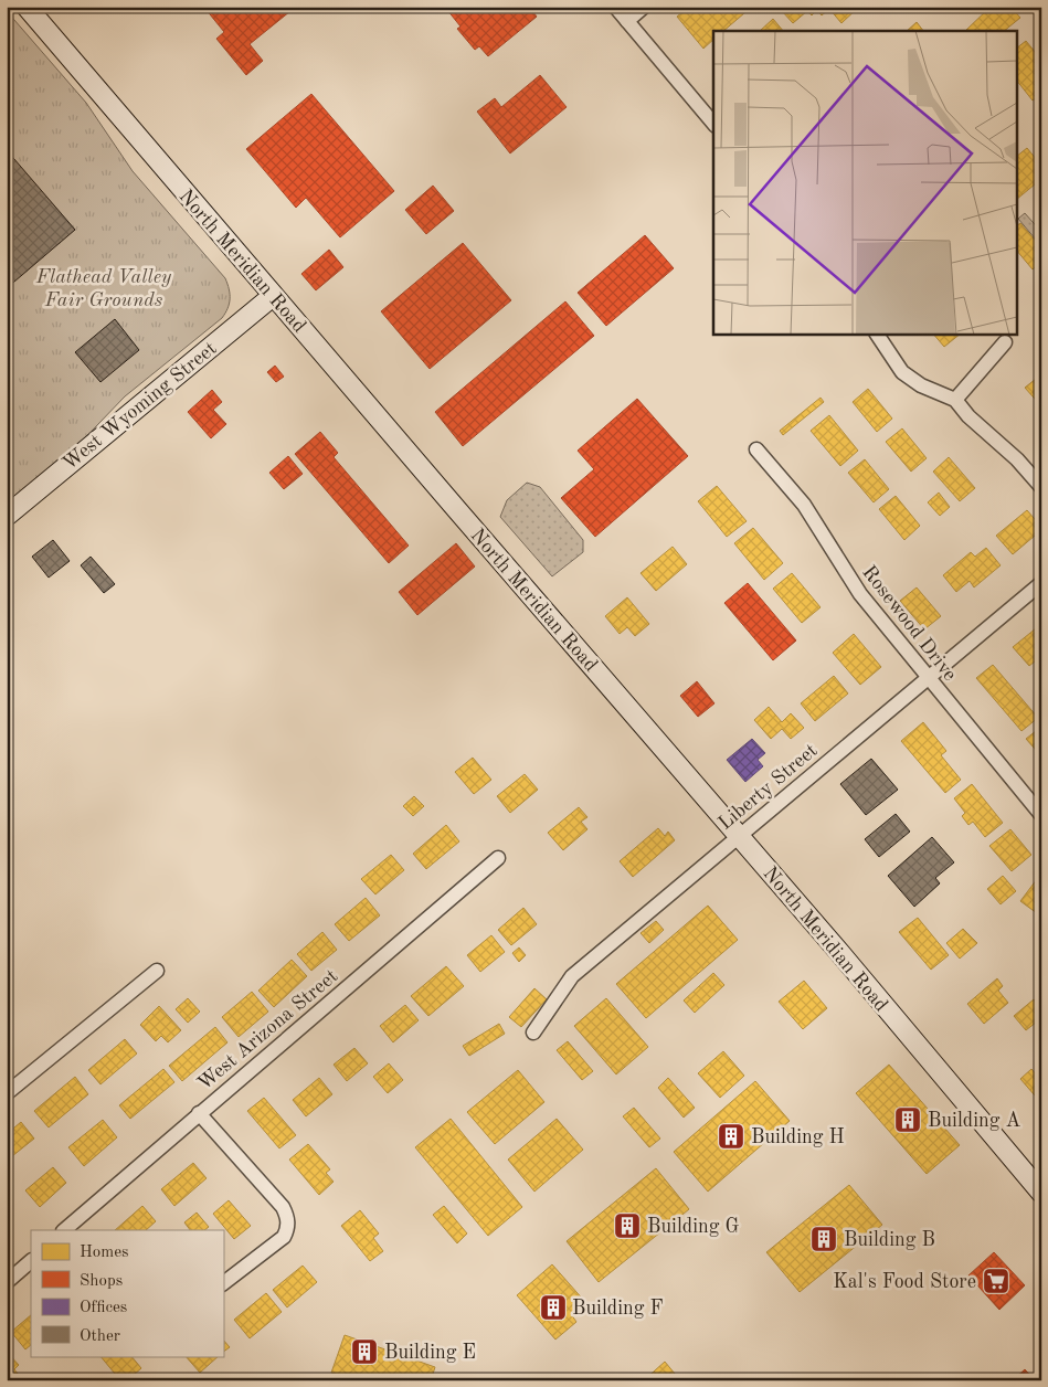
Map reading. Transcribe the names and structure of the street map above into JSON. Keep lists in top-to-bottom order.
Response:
{
  "streets": {
    "main road": ["North Meridian Road", "West Wyoming Street"],
    "street": ["Rosewood Drive", "Liberty Street", "West Arizona Street"]
  },
  "crossings": [
    ["North Meridian Road", "West Wyoming Street"],
    ["North Meridian Road", "Liberty Street"],
    ["Rosewood Drive", "Liberty Street"]
  ],
  "parks": ["Flathead Valley Fair Grounds"],
  "places": {
    "building": [
      "Building A",
      "Building H",
      "Building G",
      "Building B",
      "Building F",
      "Building E"
    ],
    "supermarket": ["Kal's Food Store"]
  },
  "legend": [
    "Homes",
    "Shops",
    "Offices",
    "Other"
  ]
}
